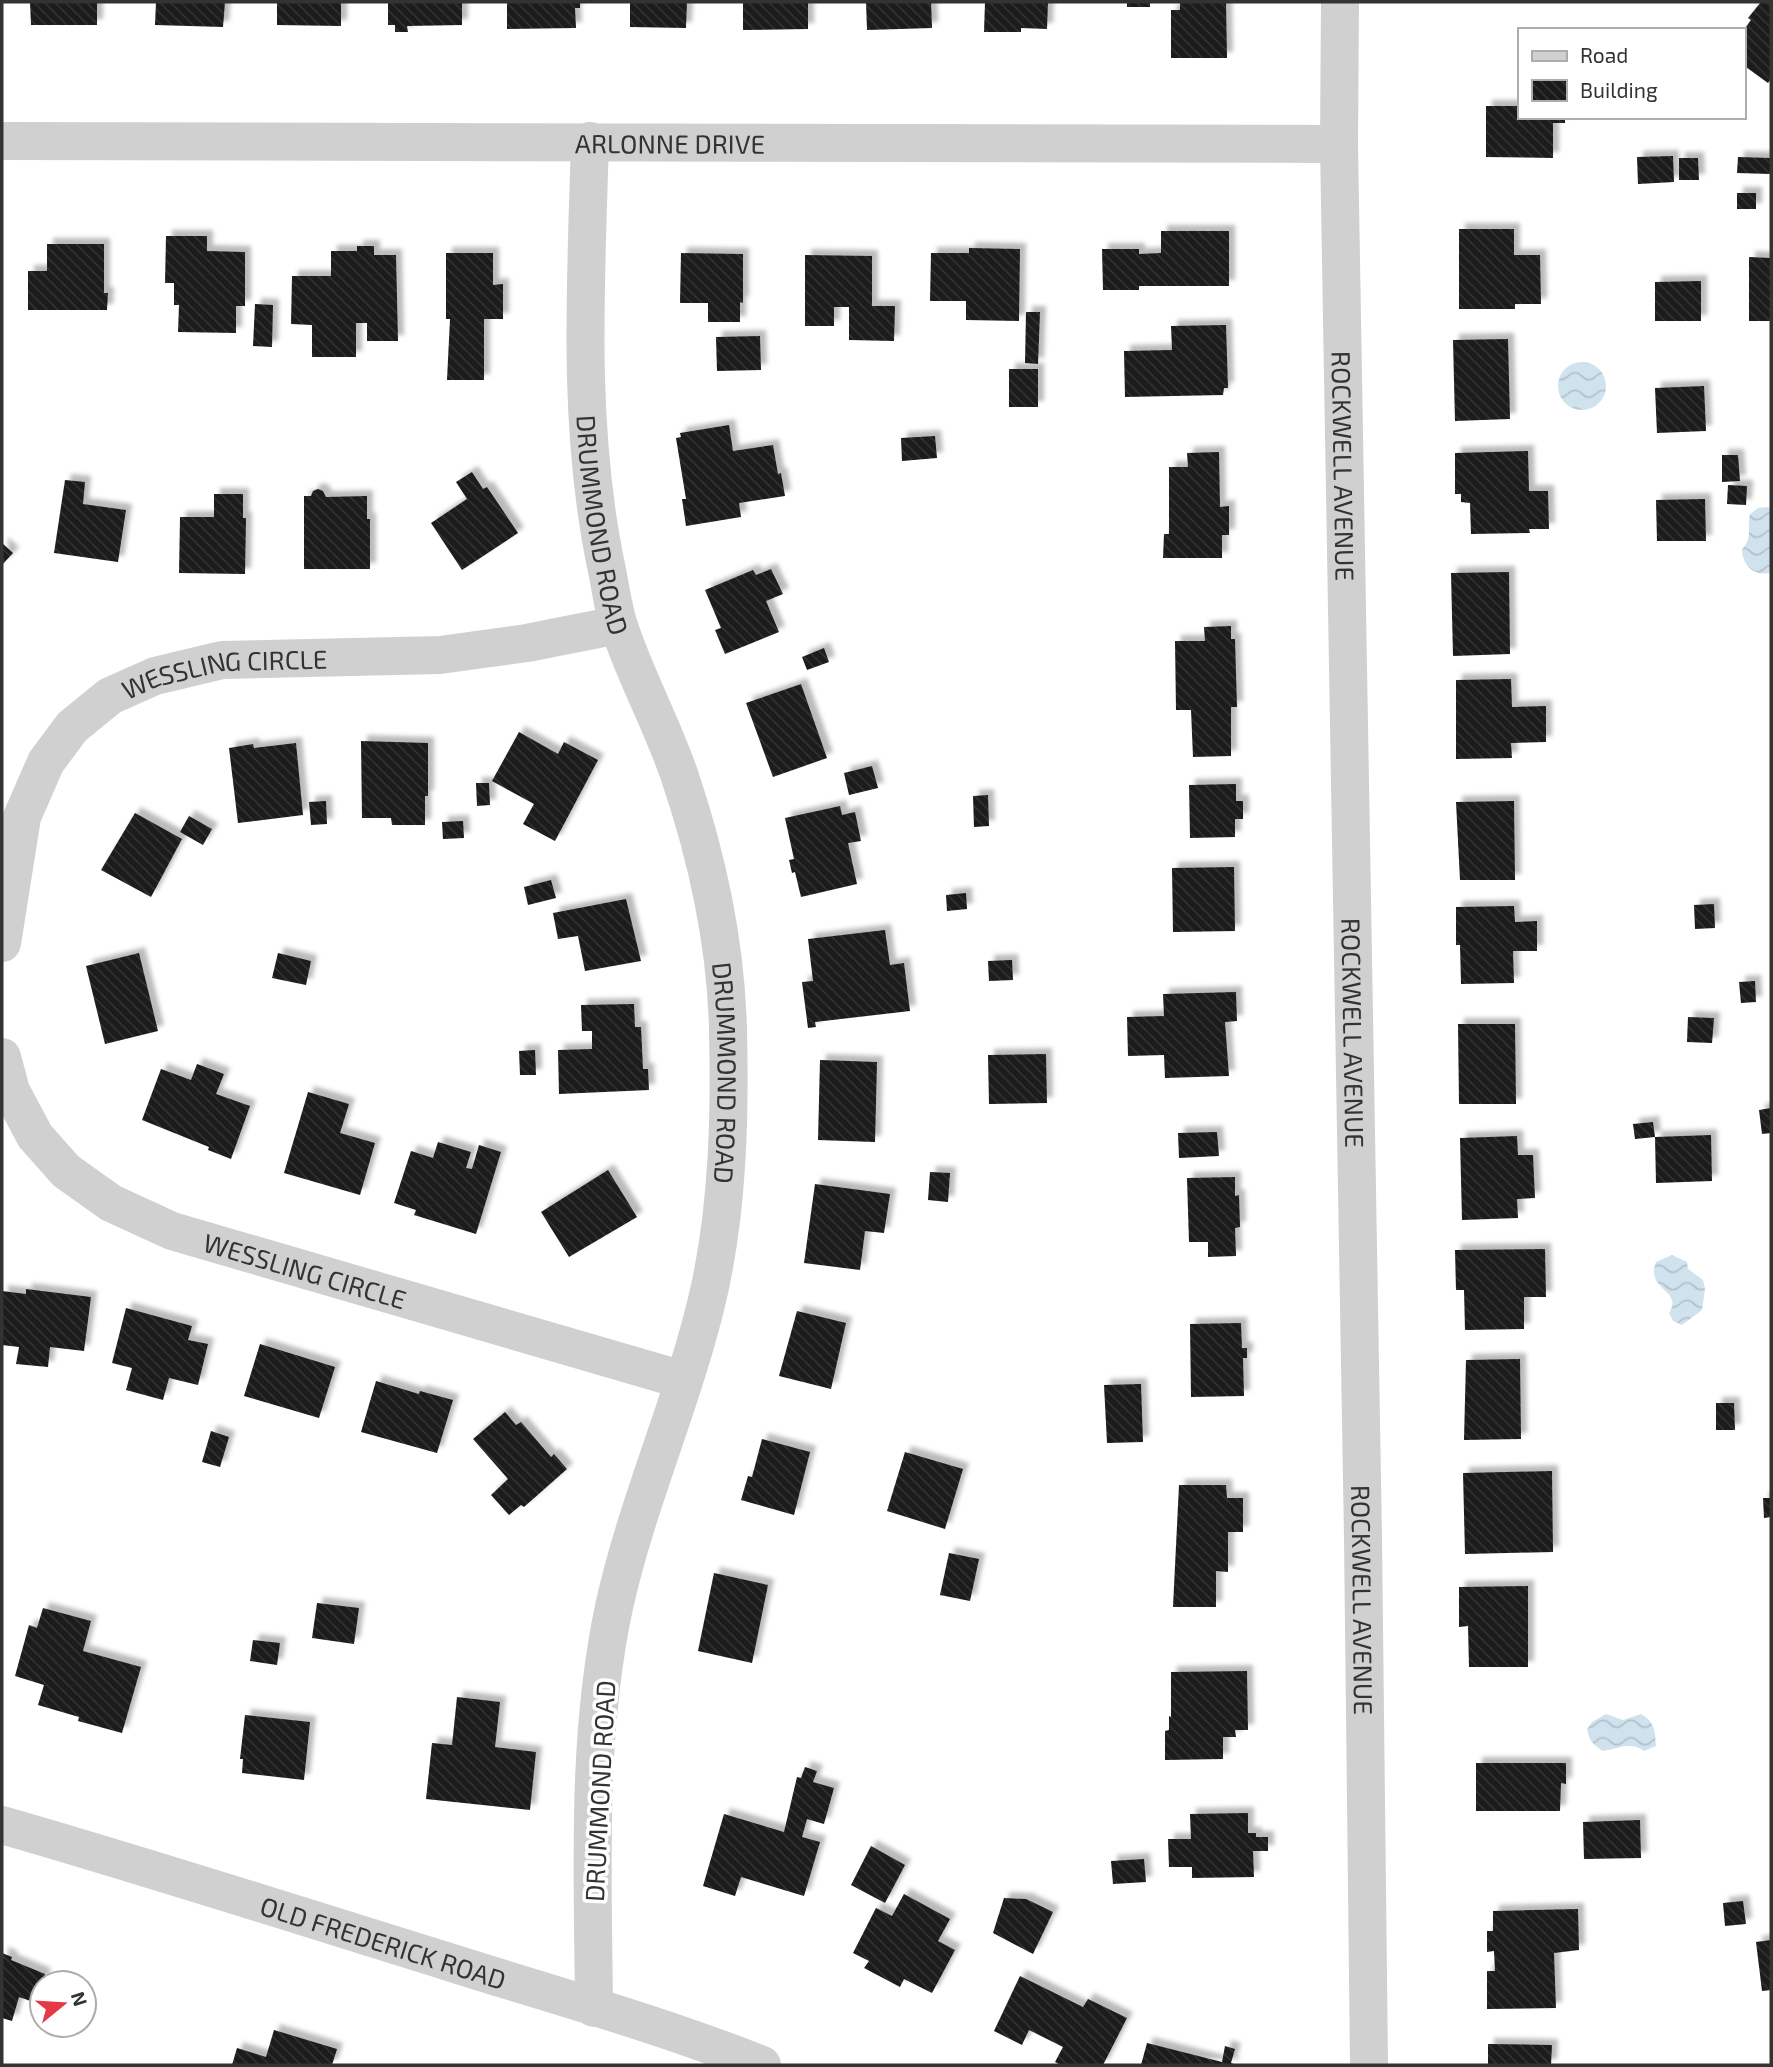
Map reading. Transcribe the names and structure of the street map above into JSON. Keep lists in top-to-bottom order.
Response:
{
  "streets": {
    "street": [
      "ARLONNE DRIVE",
      "ROCKWELL AVENUE",
      "DRUMMOND ROAD",
      "WESSLING CIRCLE",
      "OLD FREDERICK ROAD"
    ]
  },
  "crossings": [
    ["ARLONNE DRIVE", "ROCKWELL AVENUE"],
    ["ARLONNE DRIVE", "DRUMMOND ROAD"],
    ["DRUMMOND ROAD", "WESSLING CIRCLE"],
    ["DRUMMOND ROAD", "OLD FREDERICK ROAD"]
  ],
  "legend": ["Road", "Building"],
  "north": "right"
}
